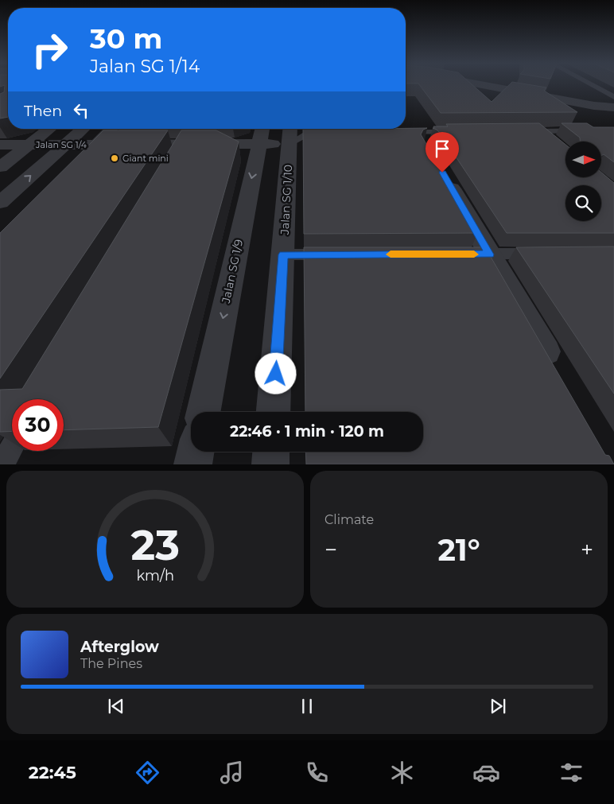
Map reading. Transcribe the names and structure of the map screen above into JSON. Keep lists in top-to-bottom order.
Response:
{
  "streets": {
    "street": ["Jalan SG 1/4", "Jalan SG 1/10", "Jalan SG 1/9"]
  },
  "crossings": [
    ["Jalan SG 1/4", "Jalan SG 1/10"],
    ["Jalan SG 1/4", "Jalan SG 1/9"]
  ],
  "one_way": ["Jalan SG 1/9"],
  "places": ["Giant mini"],
  "north": "right",
  "page": {
    "turn": ["30 m", "Jalan SG 1/14"],
    "then": "Then",
    "limit": "30",
    "trip": "22:46 · 1 min · 120 m",
    "tile": "Climate",
    "heat": ["−", "21°", "+"],
    "song": ["Afterglow", "The Pines"],
    "tabs": "22:45",
    "gauge": ["23", "km/h"]
  }
}
